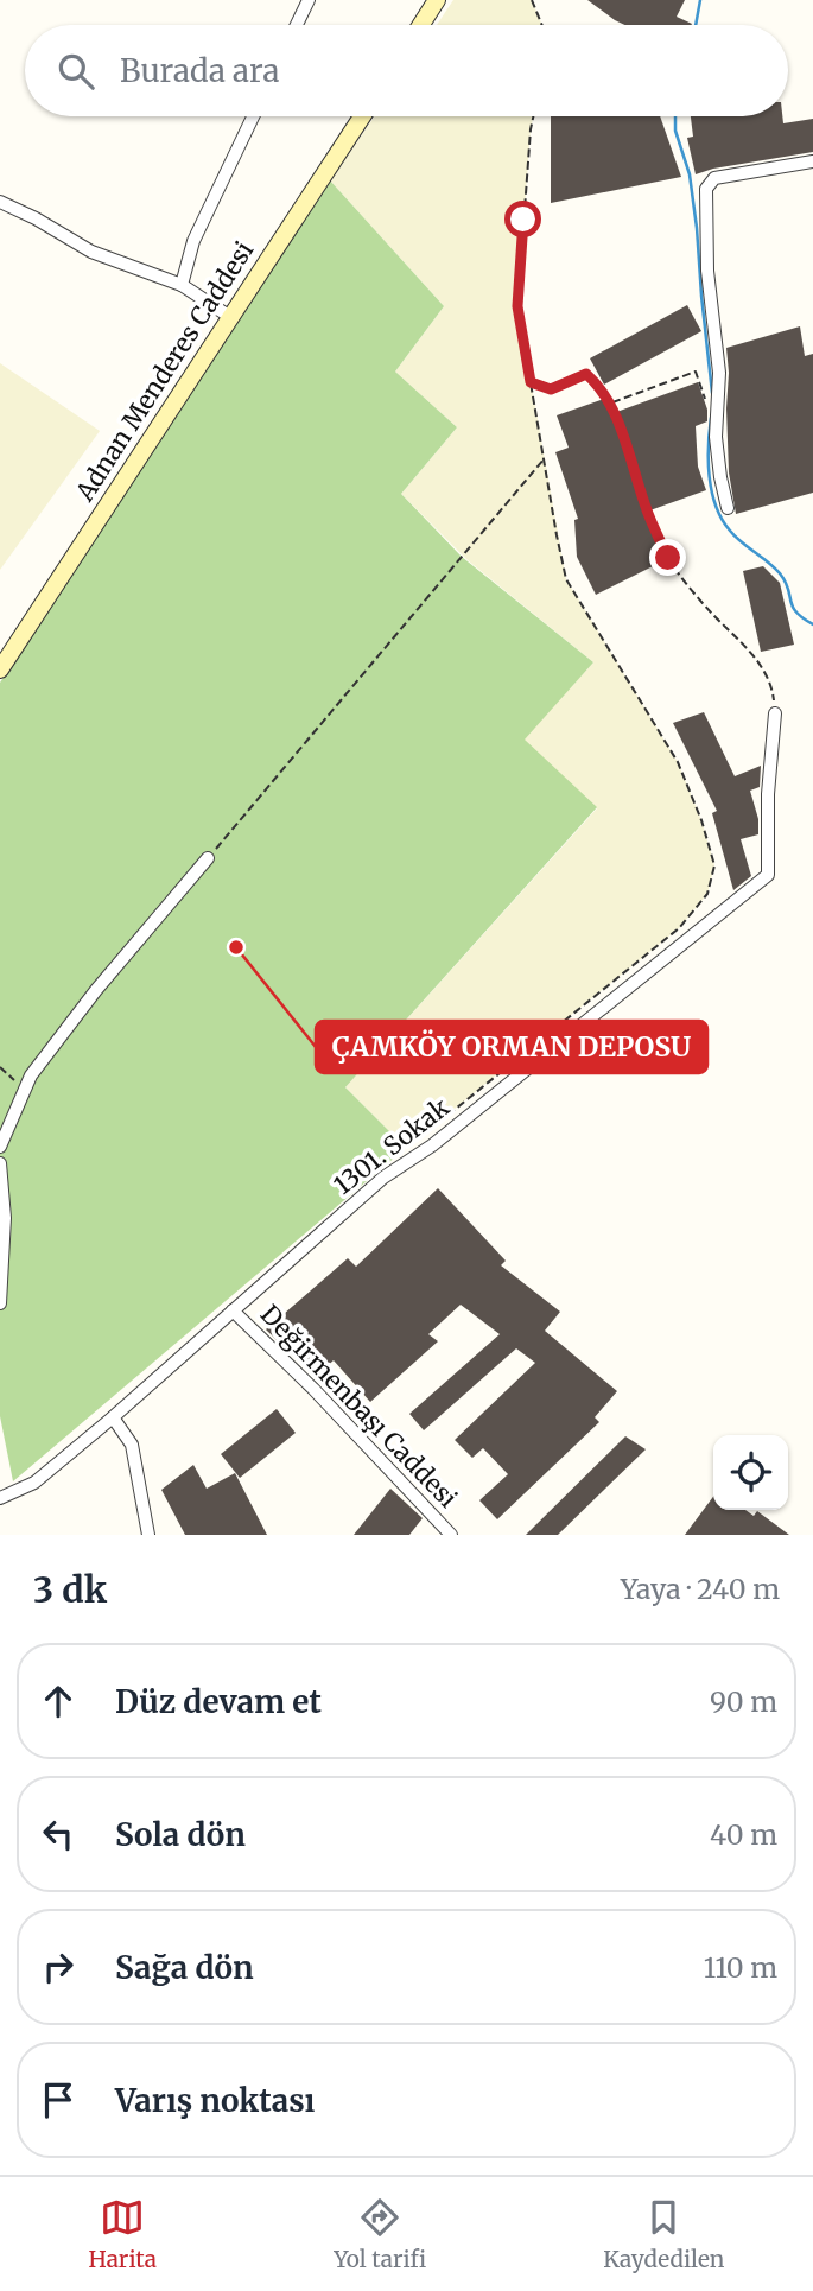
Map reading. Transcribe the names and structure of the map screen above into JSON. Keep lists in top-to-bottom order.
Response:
{
  "streets": {
    "street": ["Adnan Menderes Caddesi", "1301. Sokak", "Değirmenbaşı Caddesi"]
  },
  "crossings": [
    ["1301. Sokak", "Değirmenbaşı Caddesi"]
  ],
  "places": ["ÇAMKÖY ORMAN DEPOSU"],
  "page": {
    "search": "Burada ara",
    "heading": ["3 dk", "Yaya · 240 m"],
    "list": [
      ["Düz devam et", "90 m"],
      ["Sola dön", "40 m"],
      ["Sağa dön", "110 m"],
      "Varış noktası"
    ],
    "nav": ["Harita", "Yol tarifi", "Kaydedilen"]
  }
}
